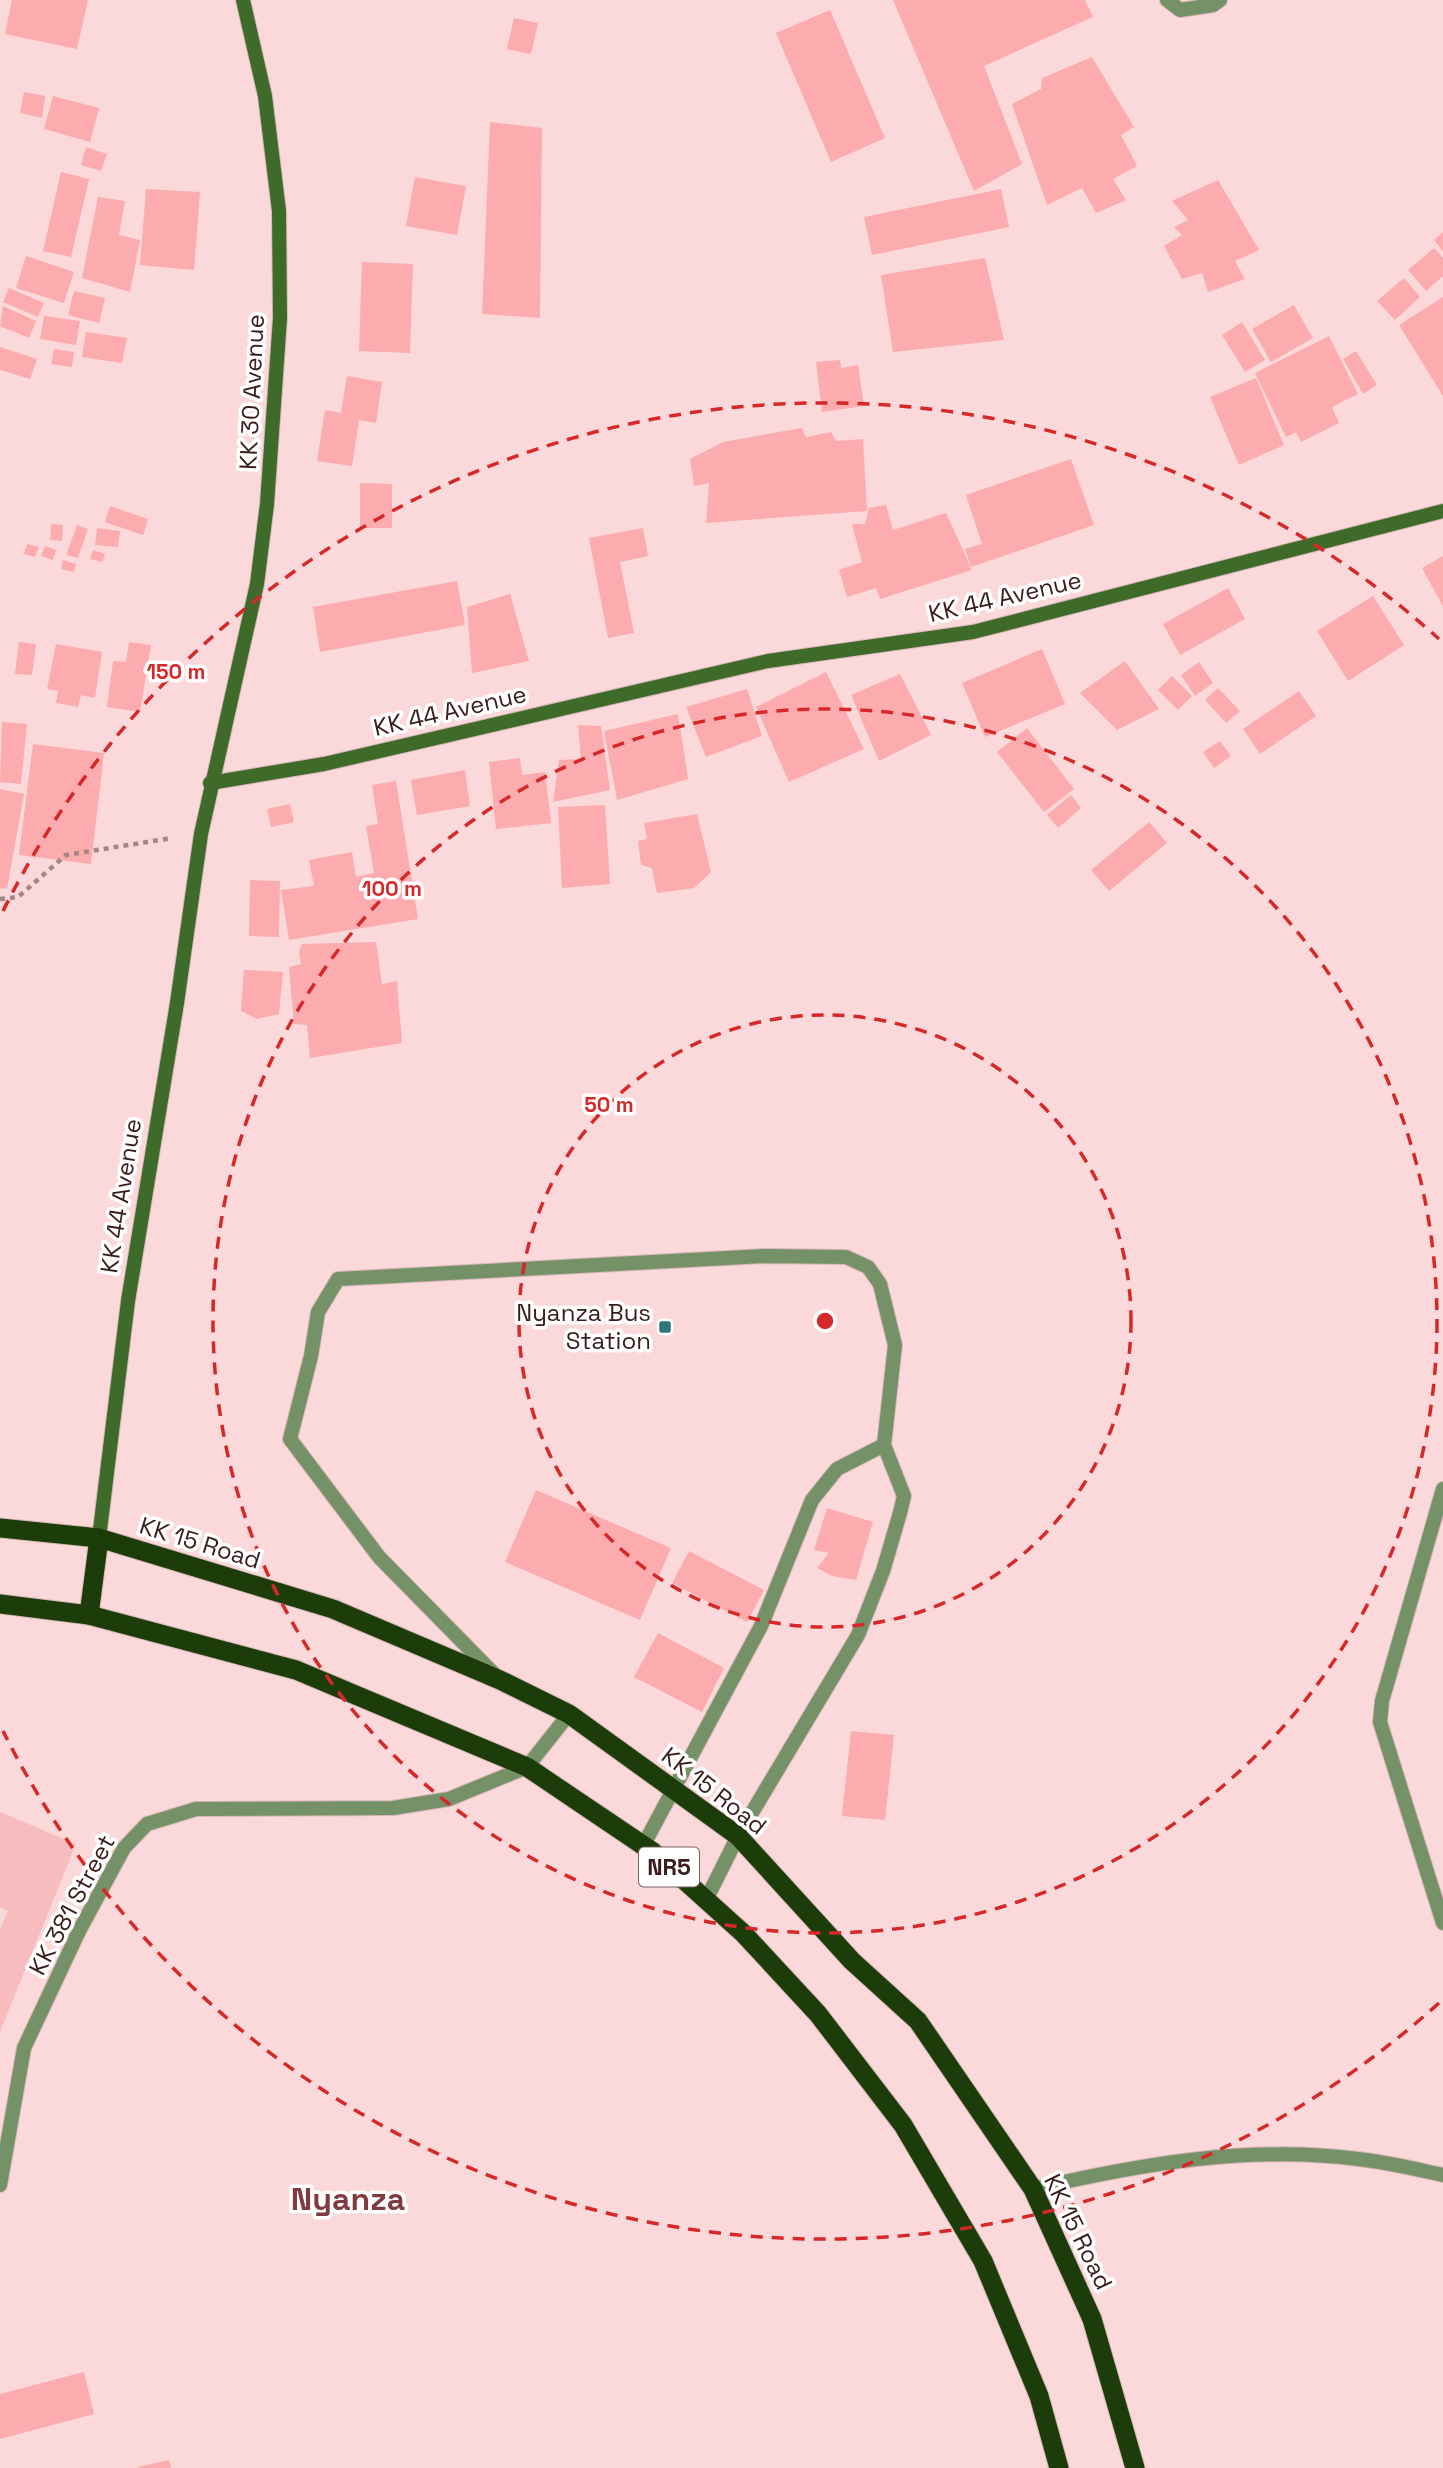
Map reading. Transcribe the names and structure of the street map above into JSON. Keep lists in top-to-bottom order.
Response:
{
  "streets": {
    "highway": ["KK 15 Road", "NR5"],
    "main road": ["KK 30 Avenue", "KK 44 Avenue"],
    "street": ["KK 381 Street"]
  },
  "crossings": [
    ["KK 30 Avenue", "KK 44 Avenue"],
    ["KK 44 Avenue", "KK 15 Road"],
    ["NR5", "KK 381 Street"]
  ],
  "districts": ["Nyanza"],
  "places": {
    "transit": ["Nyanza Bus Station"]
  },
  "rings": ["150 m", "100 m", "50 m"]
}
